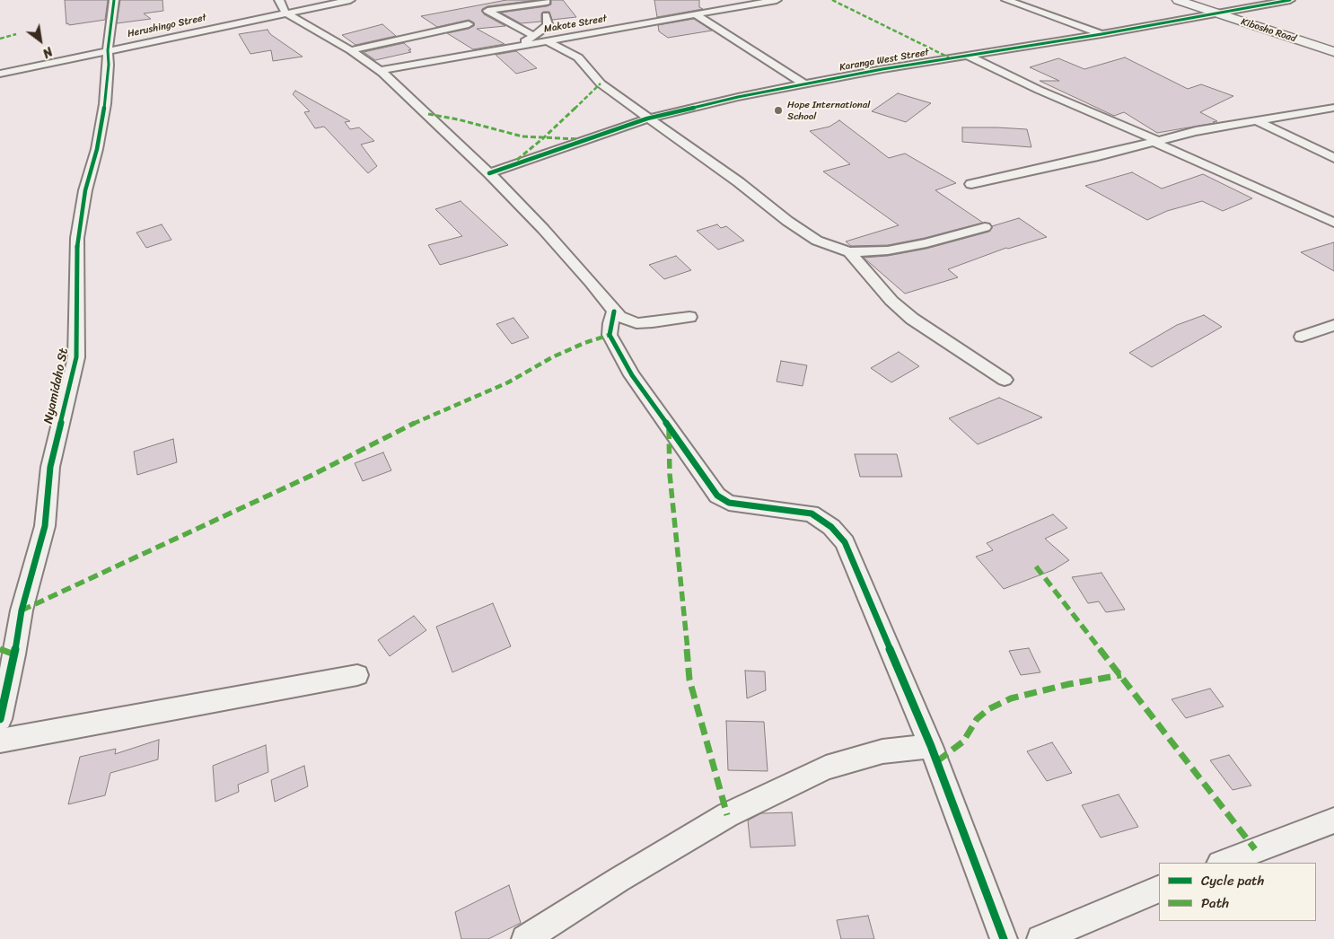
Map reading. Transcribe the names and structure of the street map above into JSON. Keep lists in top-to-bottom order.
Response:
{
  "streets": {
    "street": [
      "Makote Street",
      "Herushingo Street",
      "Kibosho Road",
      "Karanga West Street",
      "Nyamidaho St"
    ]
  },
  "crossings": [
    ["Herushingo Street", "Nyamidaho St"],
    ["Kibosho Road", "Karanga West Street"]
  ],
  "places": ["Hope International School"],
  "legend": ["Cycle path", "Path"],
  "north": "bottom right"
}
